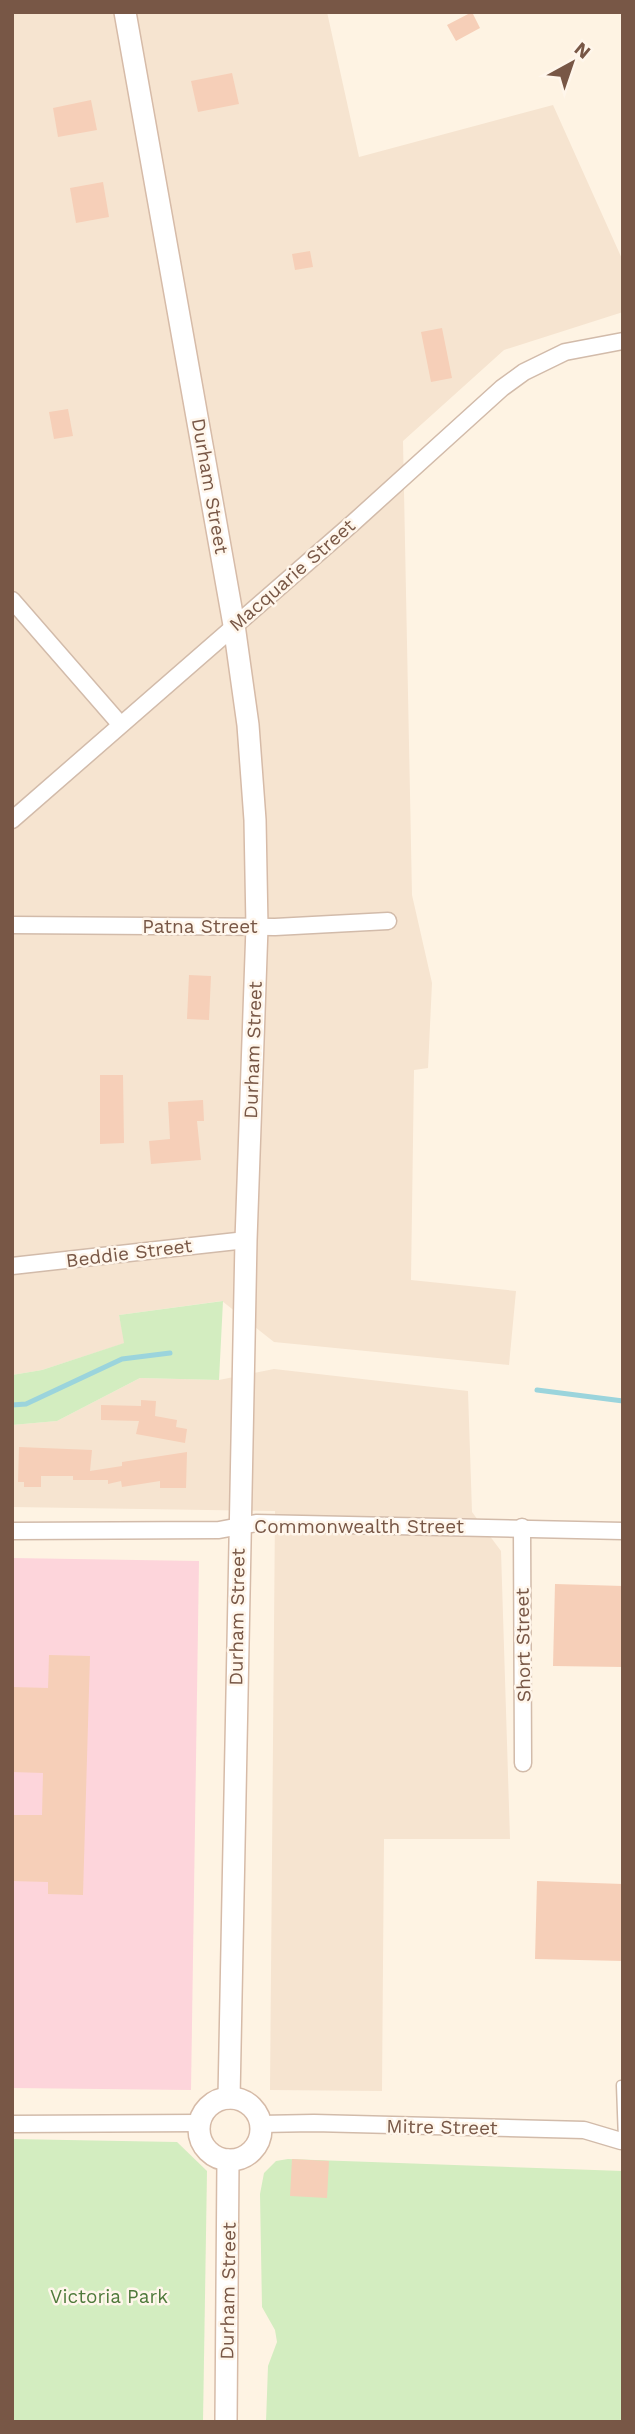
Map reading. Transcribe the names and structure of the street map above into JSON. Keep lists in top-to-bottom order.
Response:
{
  "streets": {
    "main road": ["Durham Street"],
    "street": [
      "Macquarie Street",
      "Patna Street",
      "Beddie Street",
      "Commonwealth Street",
      "Short Street",
      "Mitre Street"
    ]
  },
  "crossings": [
    ["Durham Street", "Macquarie Street"],
    ["Durham Street", "Patna Street"],
    ["Durham Street", "Beddie Street"],
    ["Durham Street", "Commonwealth Street"],
    ["Durham Street", "Mitre Street"],
    ["Commonwealth Street", "Short Street"]
  ],
  "parks": ["Victoria Park"],
  "north": "top right"
}
